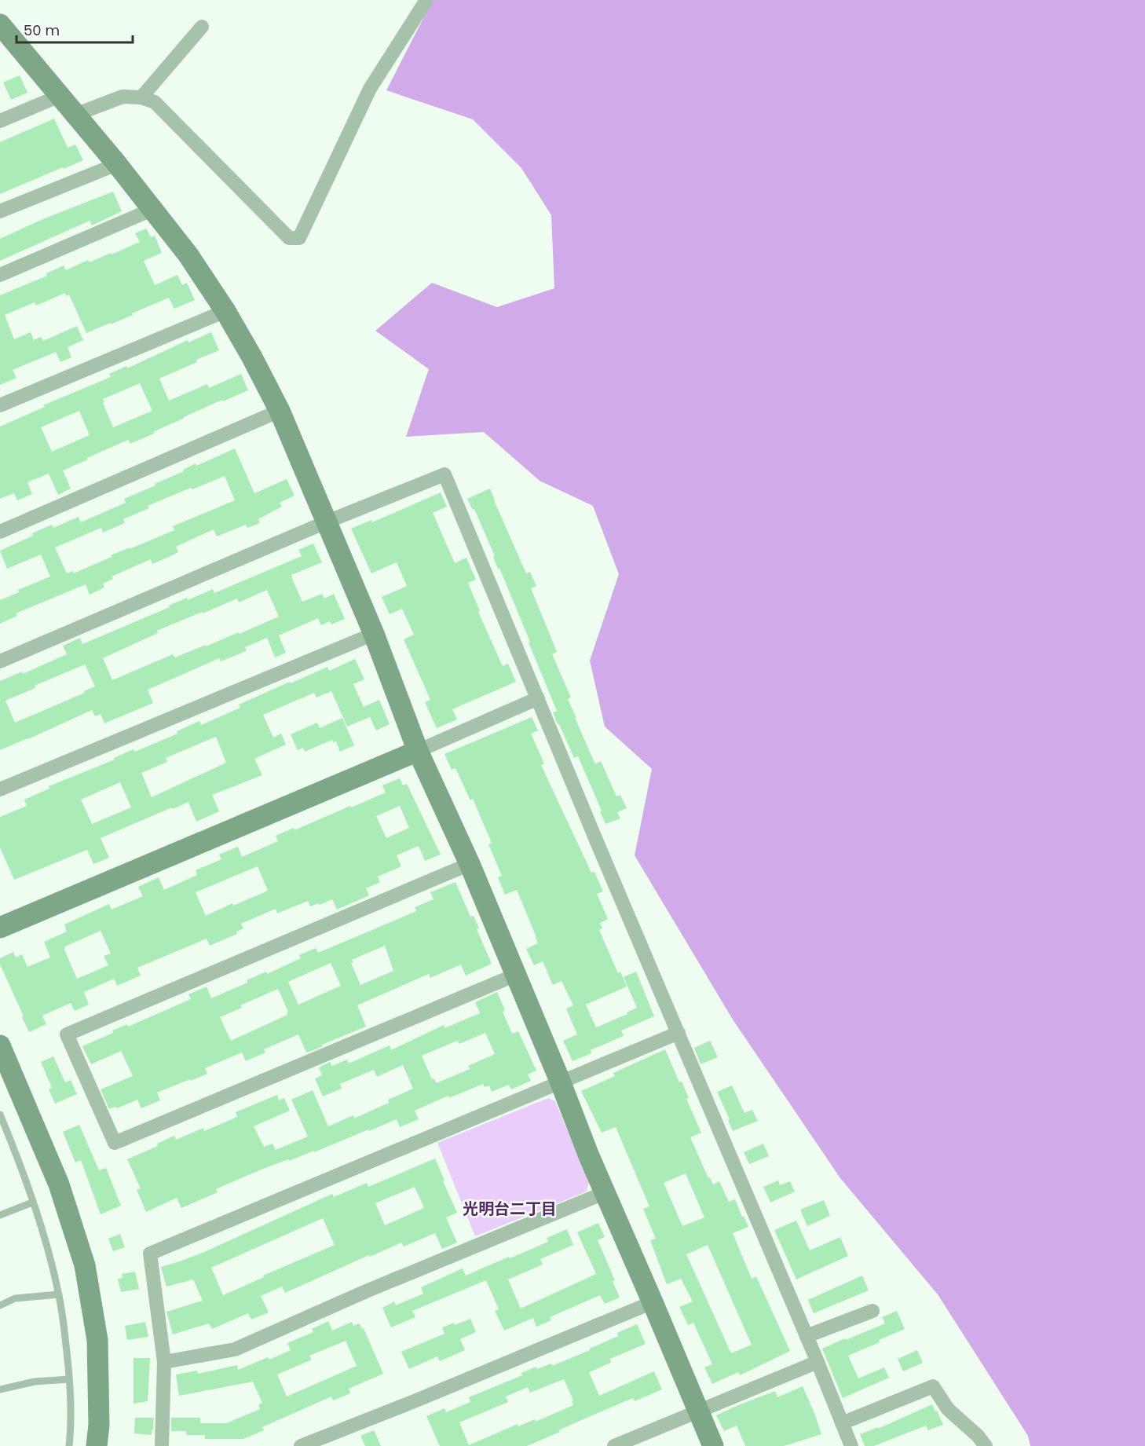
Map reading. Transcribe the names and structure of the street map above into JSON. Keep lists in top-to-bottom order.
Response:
{
  "districts": ["光明台二丁目"],
  "scale_bar": "50 m"
}
